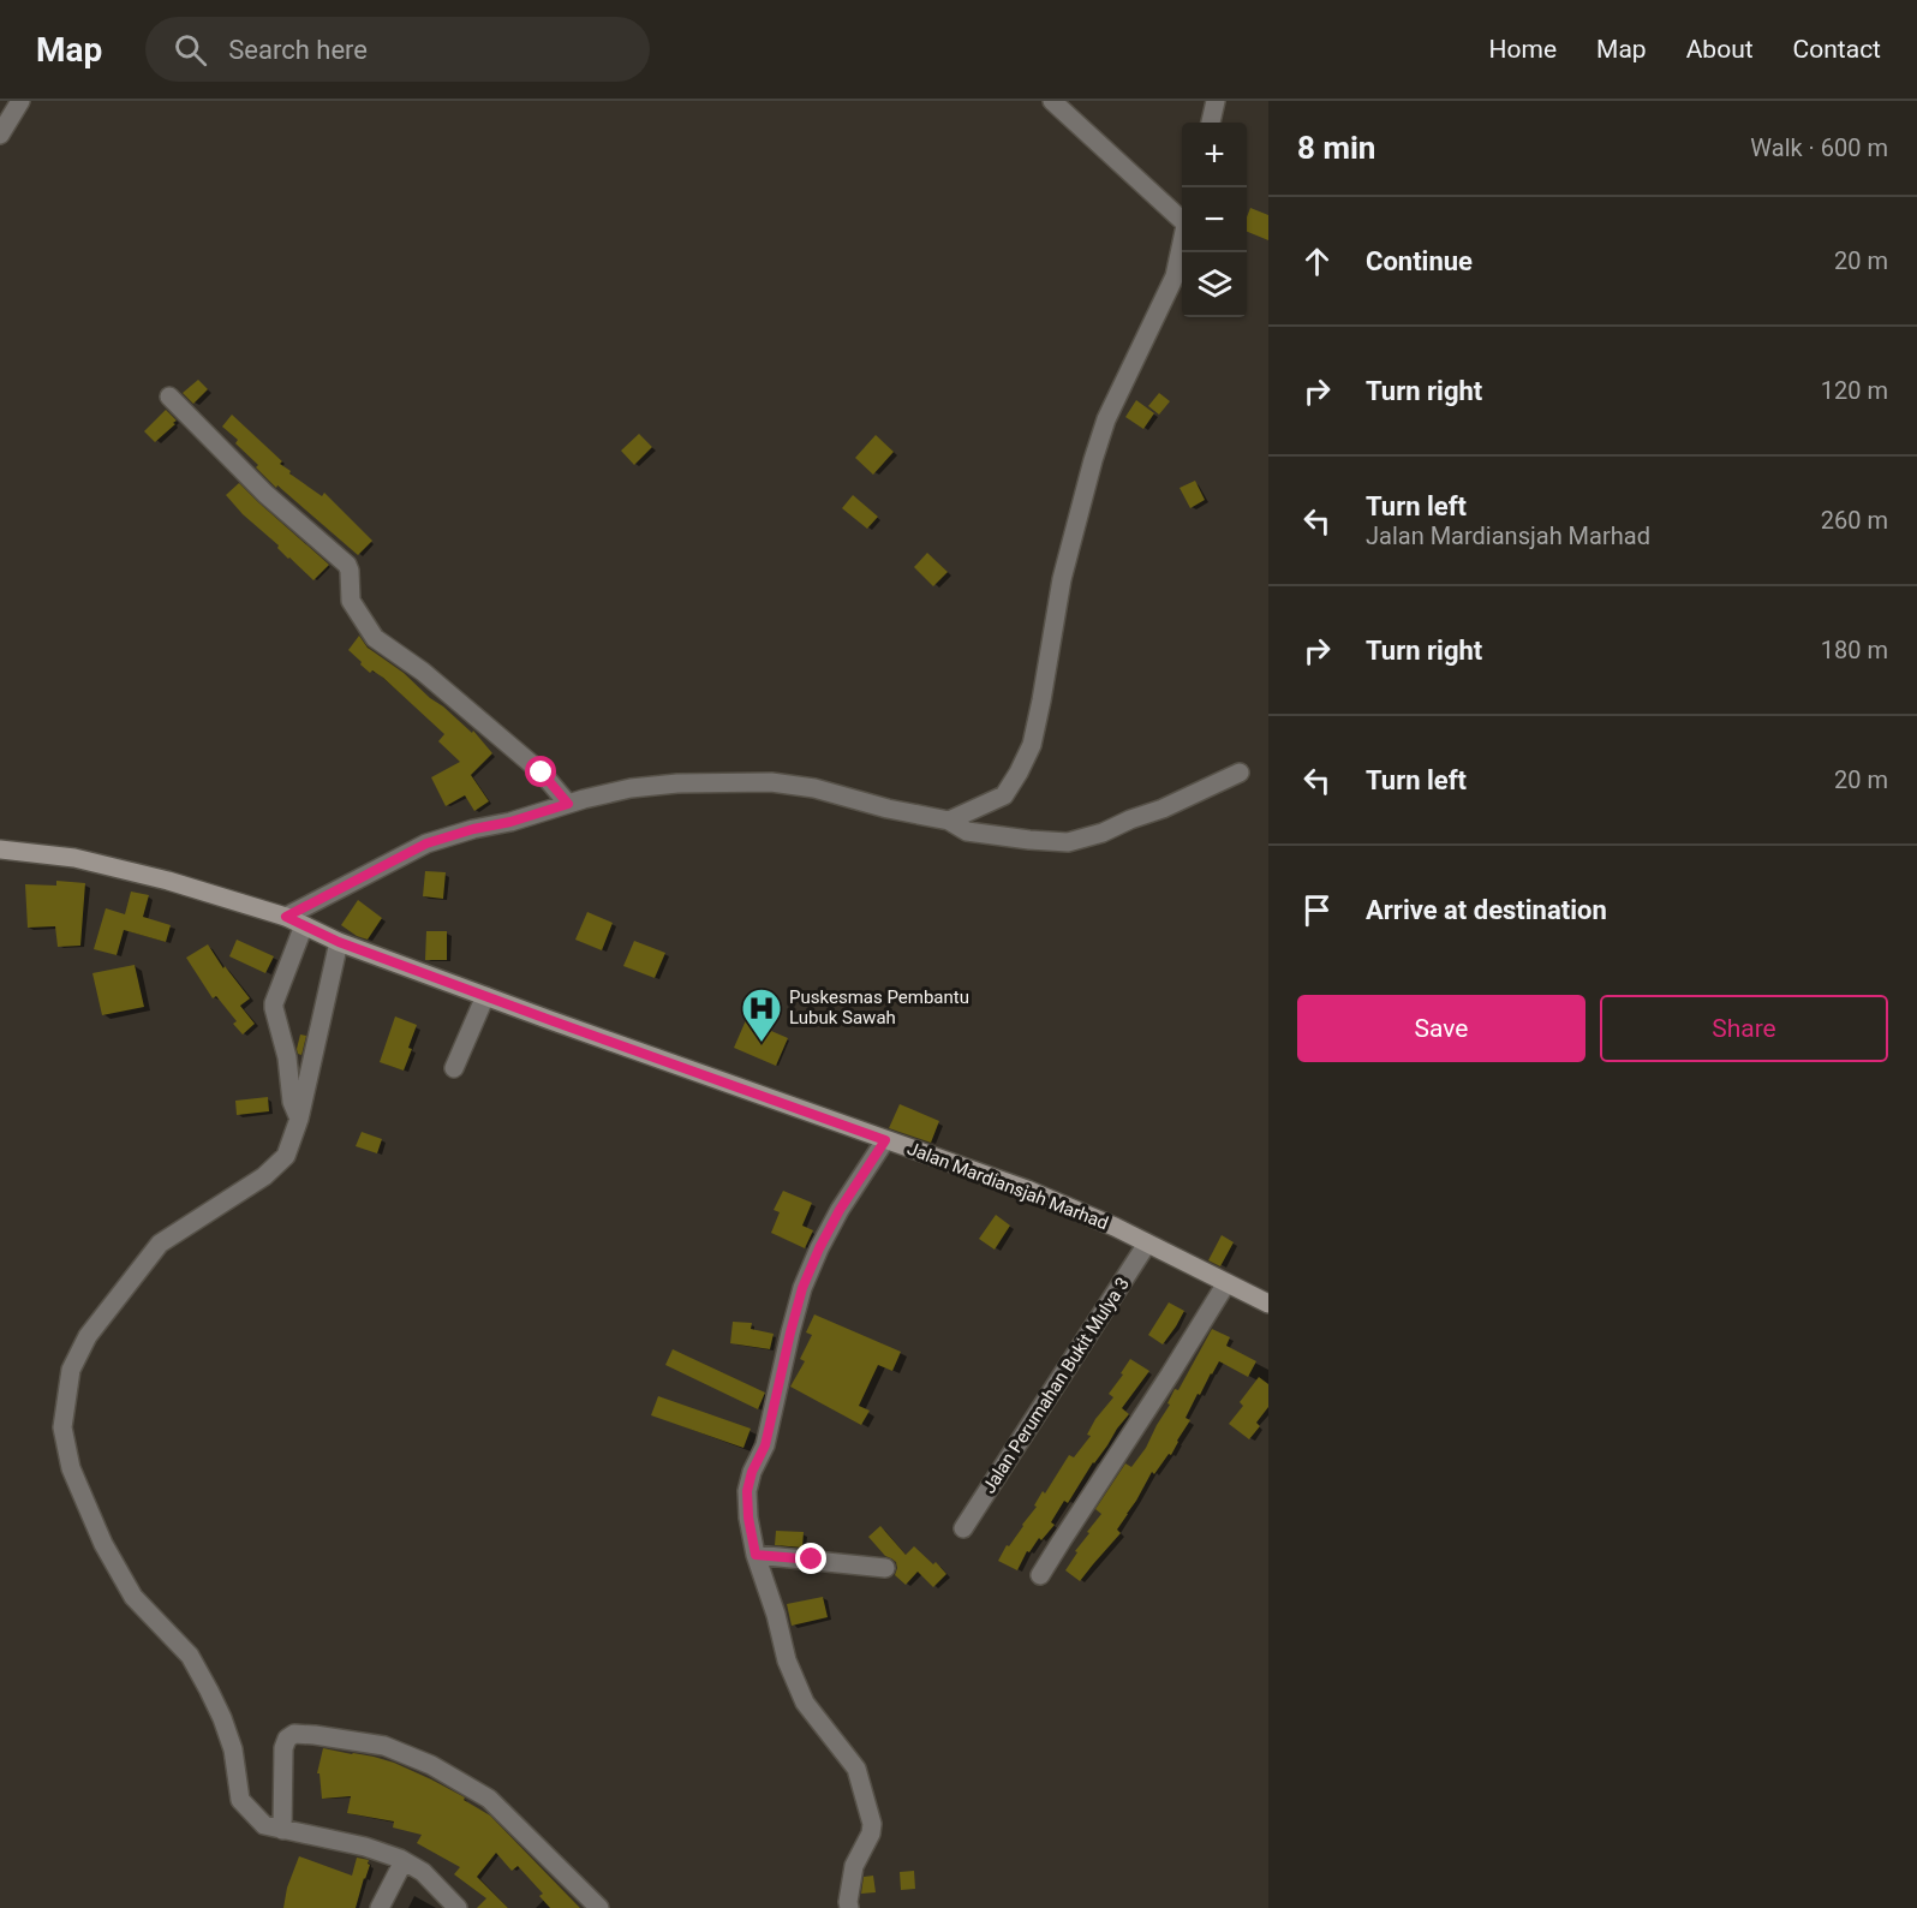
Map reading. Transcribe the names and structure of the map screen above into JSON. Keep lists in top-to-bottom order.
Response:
{
  "streets": {
    "street": ["Jalan Mardiansjah Marhad", "Jalan Perumahan Bukit Mulya 3"]
  },
  "crossings": [
    ["Jalan Mardiansjah Marhad", "Jalan Perumahan Bukit Mulya 3"]
  ],
  "places": {
    "hospital": ["Puskesmas Pembantu Lubuk Sawah"]
  },
  "page": {
    "header": "Map",
    "search": "Search here",
    "nav": [
      "Home",
      "Map",
      "About",
      "Contact"
    ],
    "heading": ["8 min", "Walk · 600 m"],
    "map_buttons": ["+", "−"],
    "list": [
      ["Continue", "20 m"],
      ["Turn right", "120 m"],
      ["Turn left", "Jalan Mardiansjah Marhad", "260 m"],
      ["Turn right", "180 m"],
      ["Turn left", "20 m"],
      "Arrive at destination"
    ],
    "buttons": ["Save", "Share"]
  }
}
